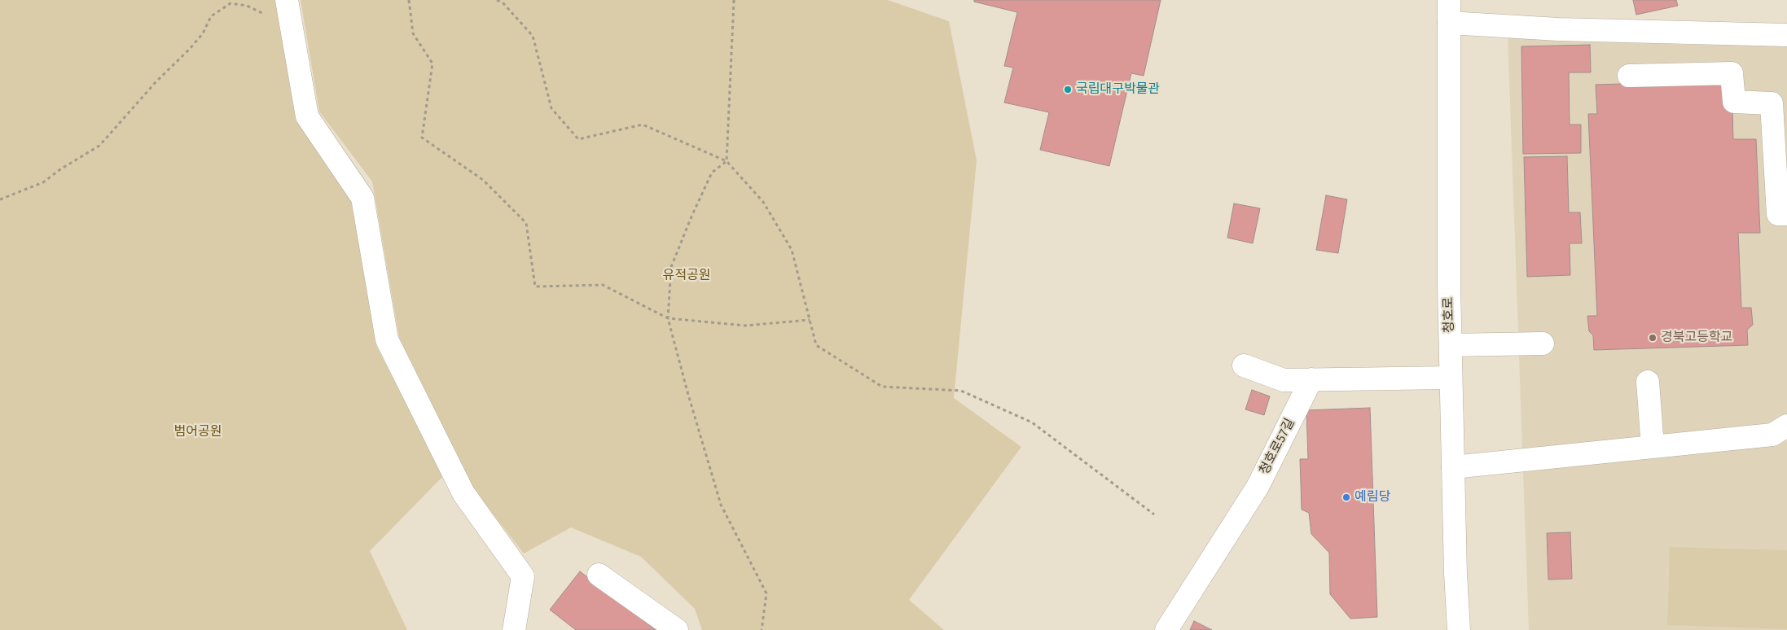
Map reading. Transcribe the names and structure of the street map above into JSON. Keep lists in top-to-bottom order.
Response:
{
  "streets": {
    "street": ["청호로", "청호로57길"]
  },
  "parks": ["유적공원", "범어공원"],
  "places": ["국립대구박물관", "경북고등학교", "예림당"]
}
